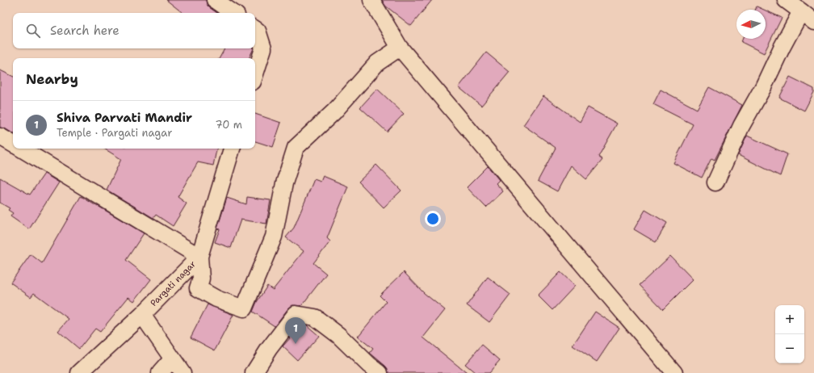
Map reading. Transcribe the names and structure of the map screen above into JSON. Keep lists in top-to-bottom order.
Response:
{
  "streets": {
    "street": ["Pargati nagar"]
  },
  "north": "left",
  "page": {
    "search": "Search here",
    "heading": "Nearby",
    "list": [
      {
        "mark": "1",
        "name": "Shiva Parvati Mandir",
        "note": "Temple · Pargati nagar",
        "value": "70 m"
      }
    ],
    "map_buttons": ["+", "−"],
    "pins": "1"
  }
}
